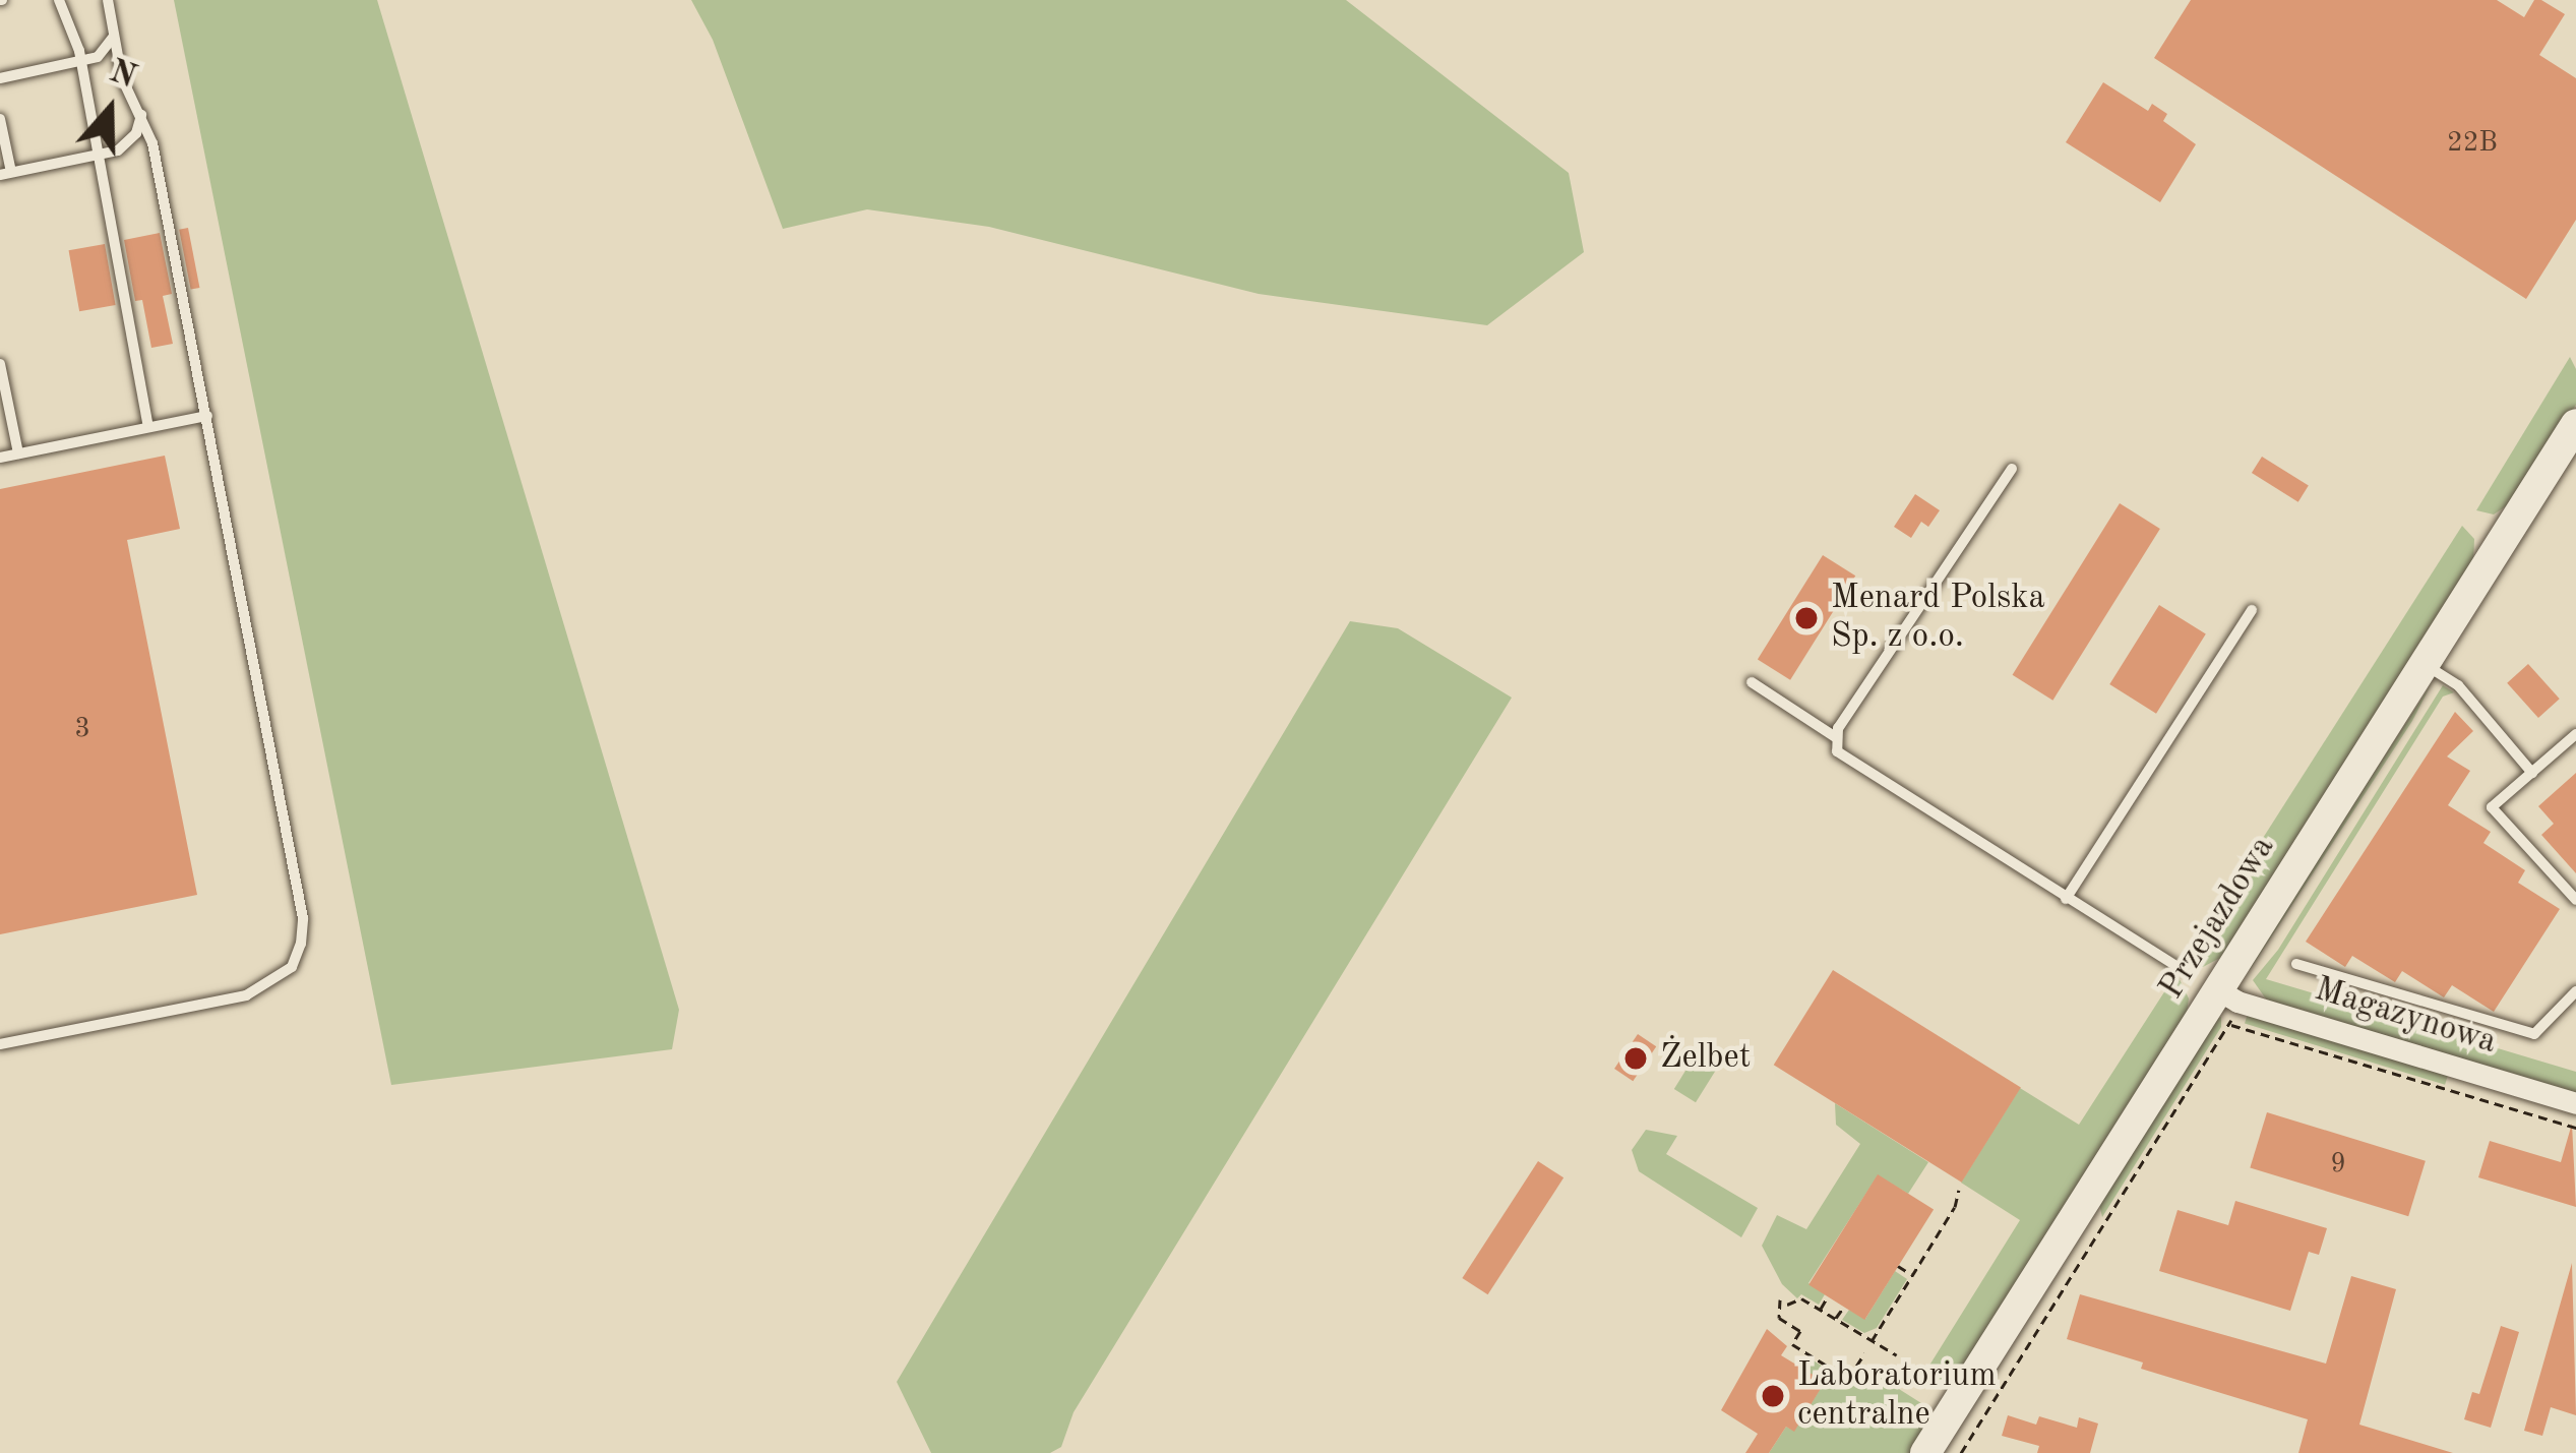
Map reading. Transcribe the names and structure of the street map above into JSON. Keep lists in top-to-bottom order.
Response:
{
  "streets": {
    "street": ["Przejazdowa", "Magazynowa"]
  },
  "crossings": [
    ["Przejazdowa", "Magazynowa"]
  ],
  "places": ["Menard Polska Sp. z o.o.", "Żelbet", "Laboratorium centralne"],
  "house_numbers": ["22B", "3", "9"],
  "north": "top"
}
